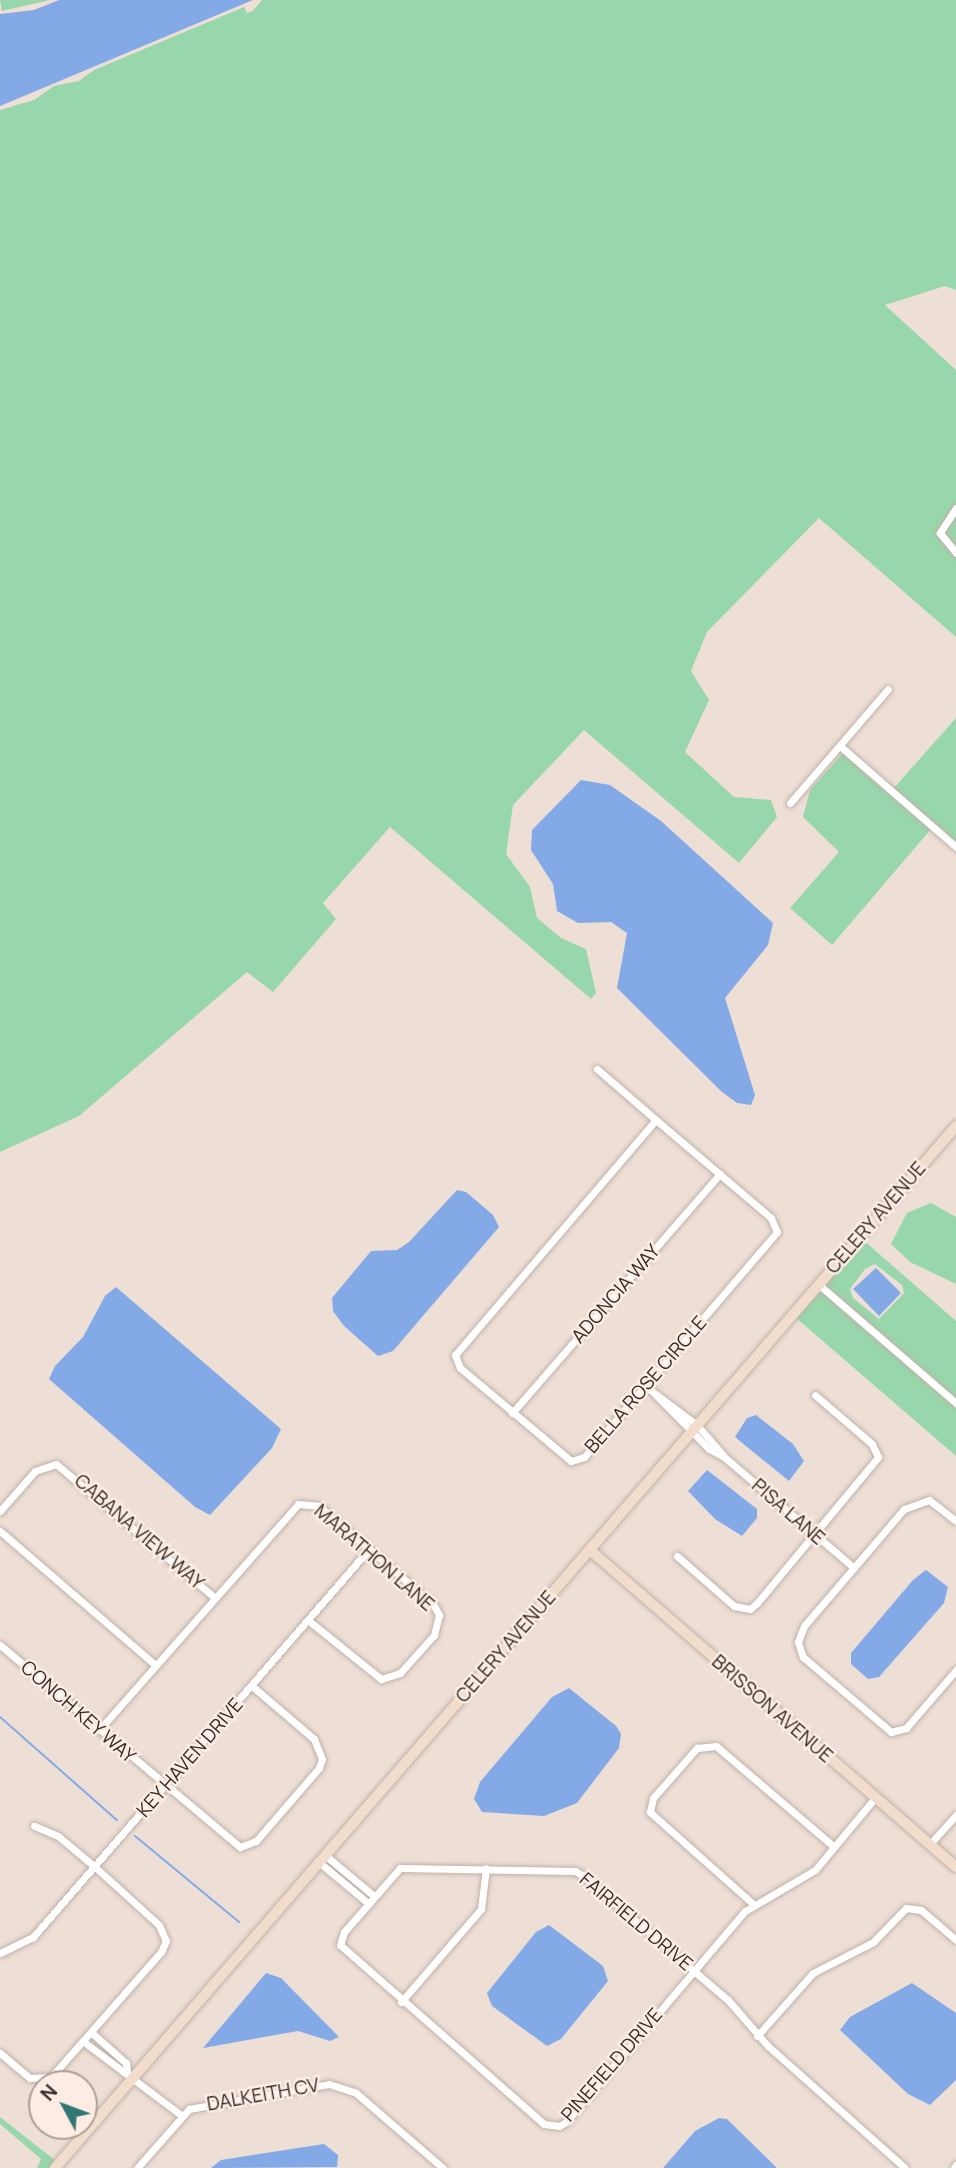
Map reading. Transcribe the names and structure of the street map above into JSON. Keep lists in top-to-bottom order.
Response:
{
  "streets": {
    "main road": ["CELERY AVENUE", "BRISSON AVENUE"],
    "street": [
      "ADONCIA WAY",
      "BELLA ROSE CIRCLE",
      "PISA LANE",
      "CABANA VIEW WAY",
      "MARATHON LANE",
      "CONCH KEY WAY",
      "KEY HAVEN DRIVE",
      "FAIRFIELD DRIVE",
      "PINEFIELD DRIVE",
      "DALKEITH CV"
    ]
  },
  "crossings": [
    ["CELERY AVENUE", "PISA LANE"],
    ["CELERY AVENUE", "BRISSON AVENUE"],
    ["ADONCIA WAY", "BELLA ROSE CIRCLE"],
    ["BELLA ROSE CIRCLE", "PISA LANE"],
    ["CABANA VIEW WAY", "MARATHON LANE"],
    ["MARATHON LANE", "CONCH KEY WAY"],
    ["MARATHON LANE", "KEY HAVEN DRIVE"],
    ["BRISSON AVENUE", "PINEFIELD DRIVE"],
    ["CONCH KEY WAY", "KEY HAVEN DRIVE"],
    ["FAIRFIELD DRIVE", "PINEFIELD DRIVE"]
  ],
  "north": "top left"
}
